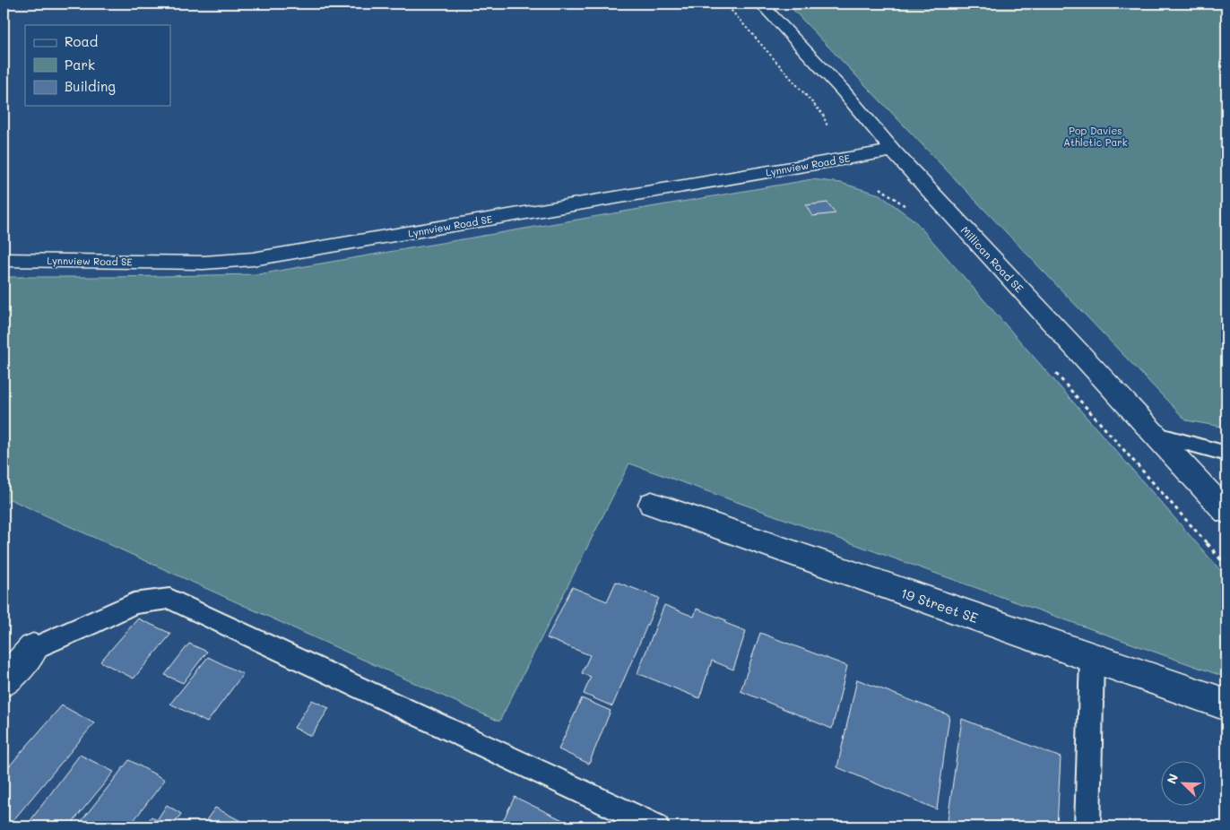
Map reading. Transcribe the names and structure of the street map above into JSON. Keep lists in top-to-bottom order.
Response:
{
  "streets": {
    "street": ["Lynnview Road SE", "Millican Road SE", "19 Street SE"]
  },
  "crossings": [
    ["Lynnview Road SE", "Millican Road SE"]
  ],
  "parks": ["Pop Davies Athletic Park"],
  "legend": ["Road", "Park", "Building"],
  "north": "top left"
}
